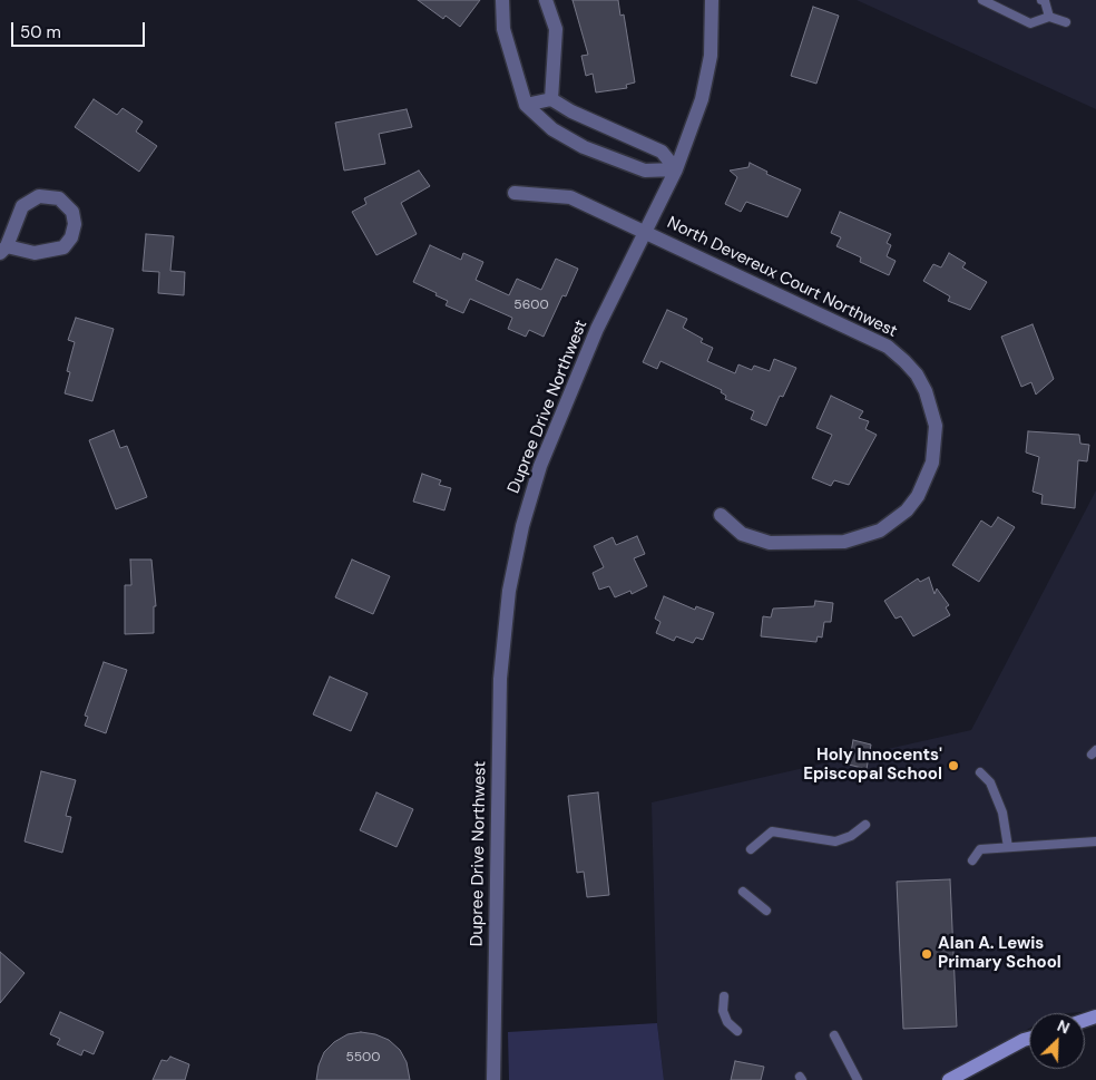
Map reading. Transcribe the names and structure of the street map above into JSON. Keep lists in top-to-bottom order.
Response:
{
  "streets": {
    "street": ["North Devereux Court Northwest", "Dupree Drive Northwest"]
  },
  "crossings": [
    ["North Devereux Court Northwest", "Dupree Drive Northwest"]
  ],
  "places": ["Holy Innocents' Episcopal School", "Alan A. Lewis Primary School"],
  "house_numbers": ["5600", "5500"],
  "scale_bar": "50 m",
  "north": "top right"
}
